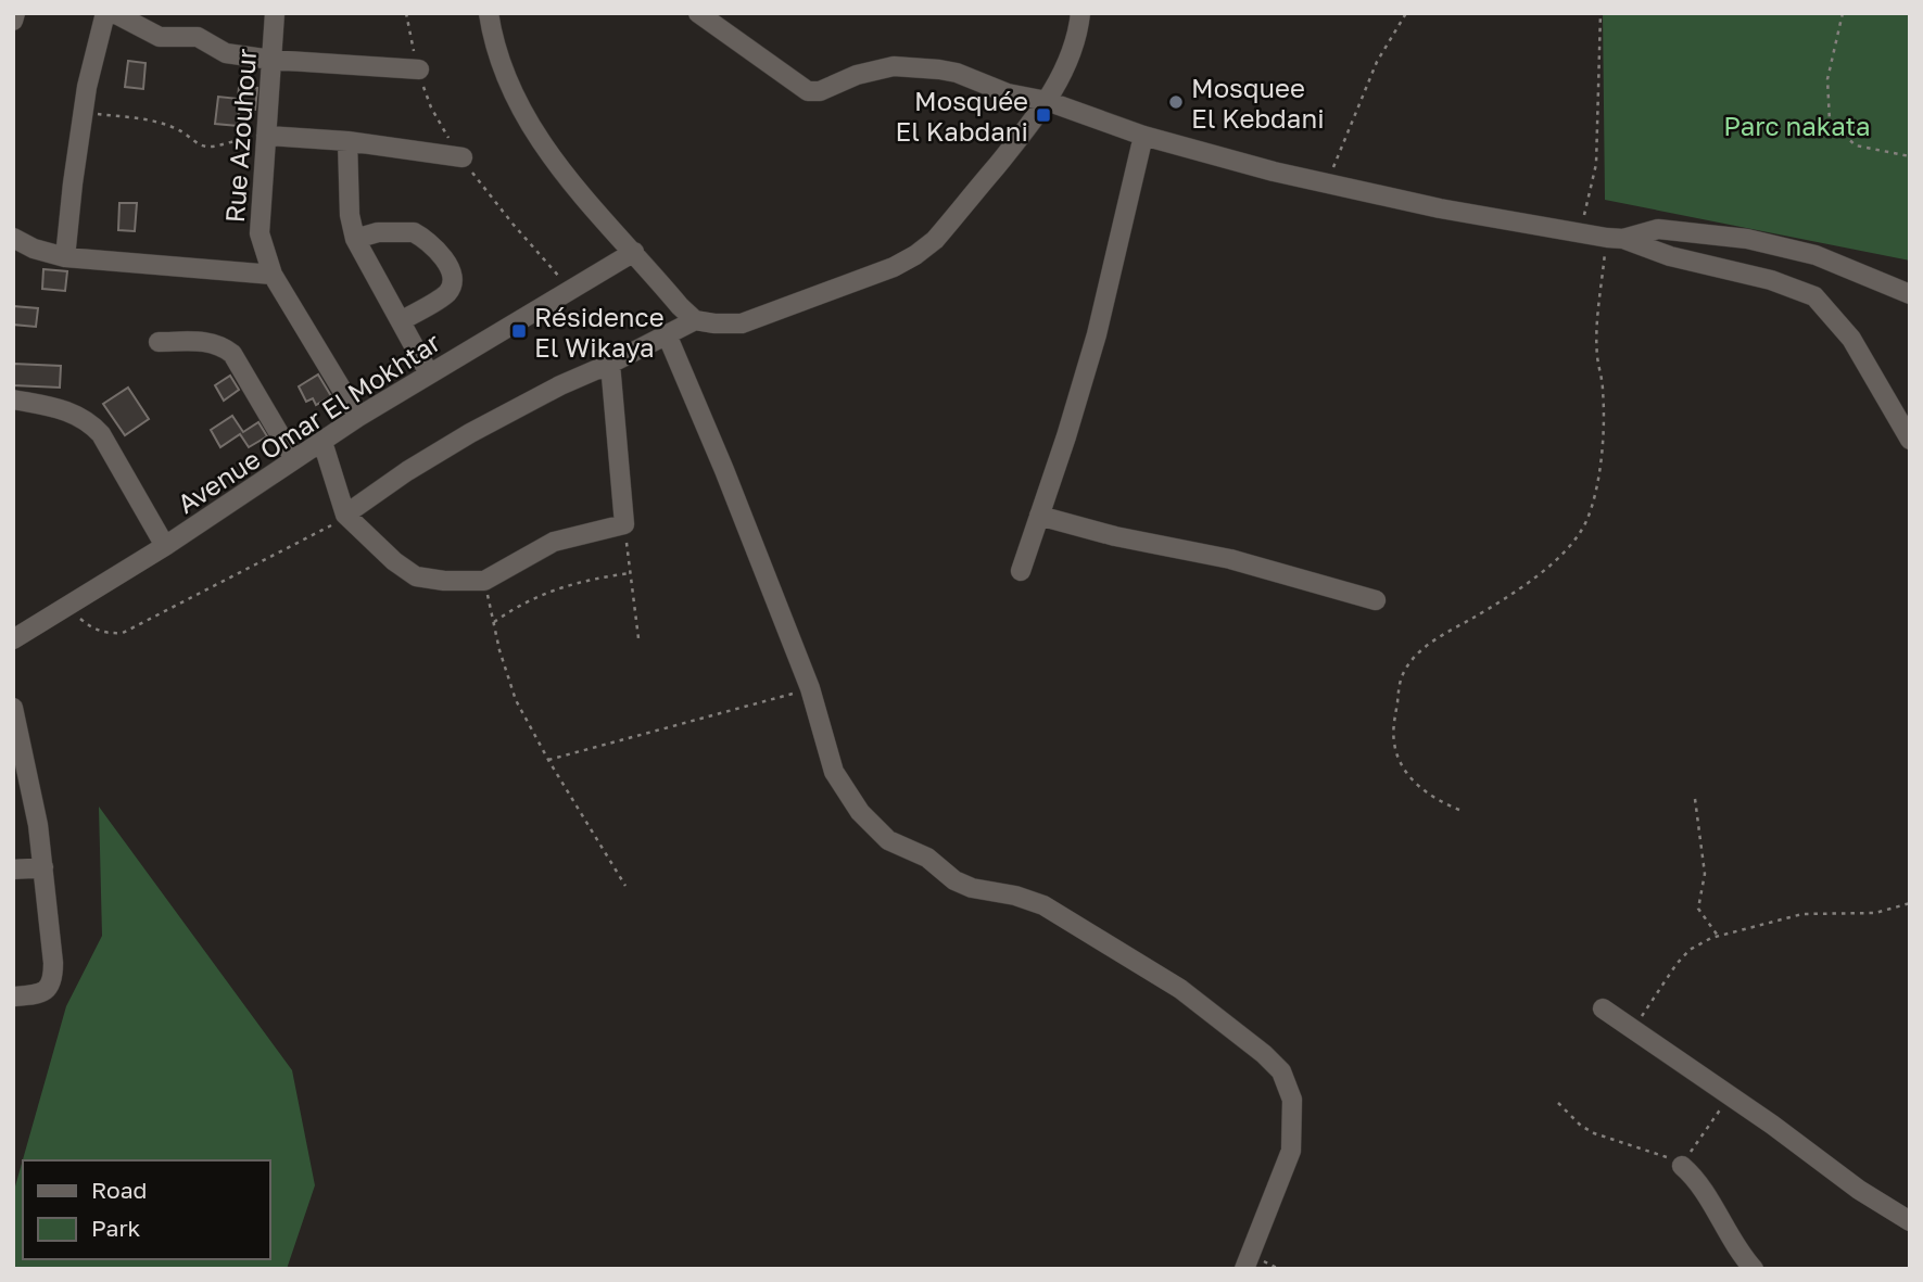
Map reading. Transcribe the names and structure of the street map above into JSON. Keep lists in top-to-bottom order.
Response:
{
  "streets": {
    "street": ["Rue Azouhour", "Avenue Omar El Mokhtar"]
  },
  "crossings": [
    ["Rue Azouhour", "Avenue Omar El Mokhtar"]
  ],
  "parks": ["Parc nakata"],
  "places": {
    "other": ["Mosquee El Kebdani"],
    "transit": ["Mosquée El Kabdani", "Résidence El Wikaya"]
  },
  "legend": ["Road", "Park"]
}
